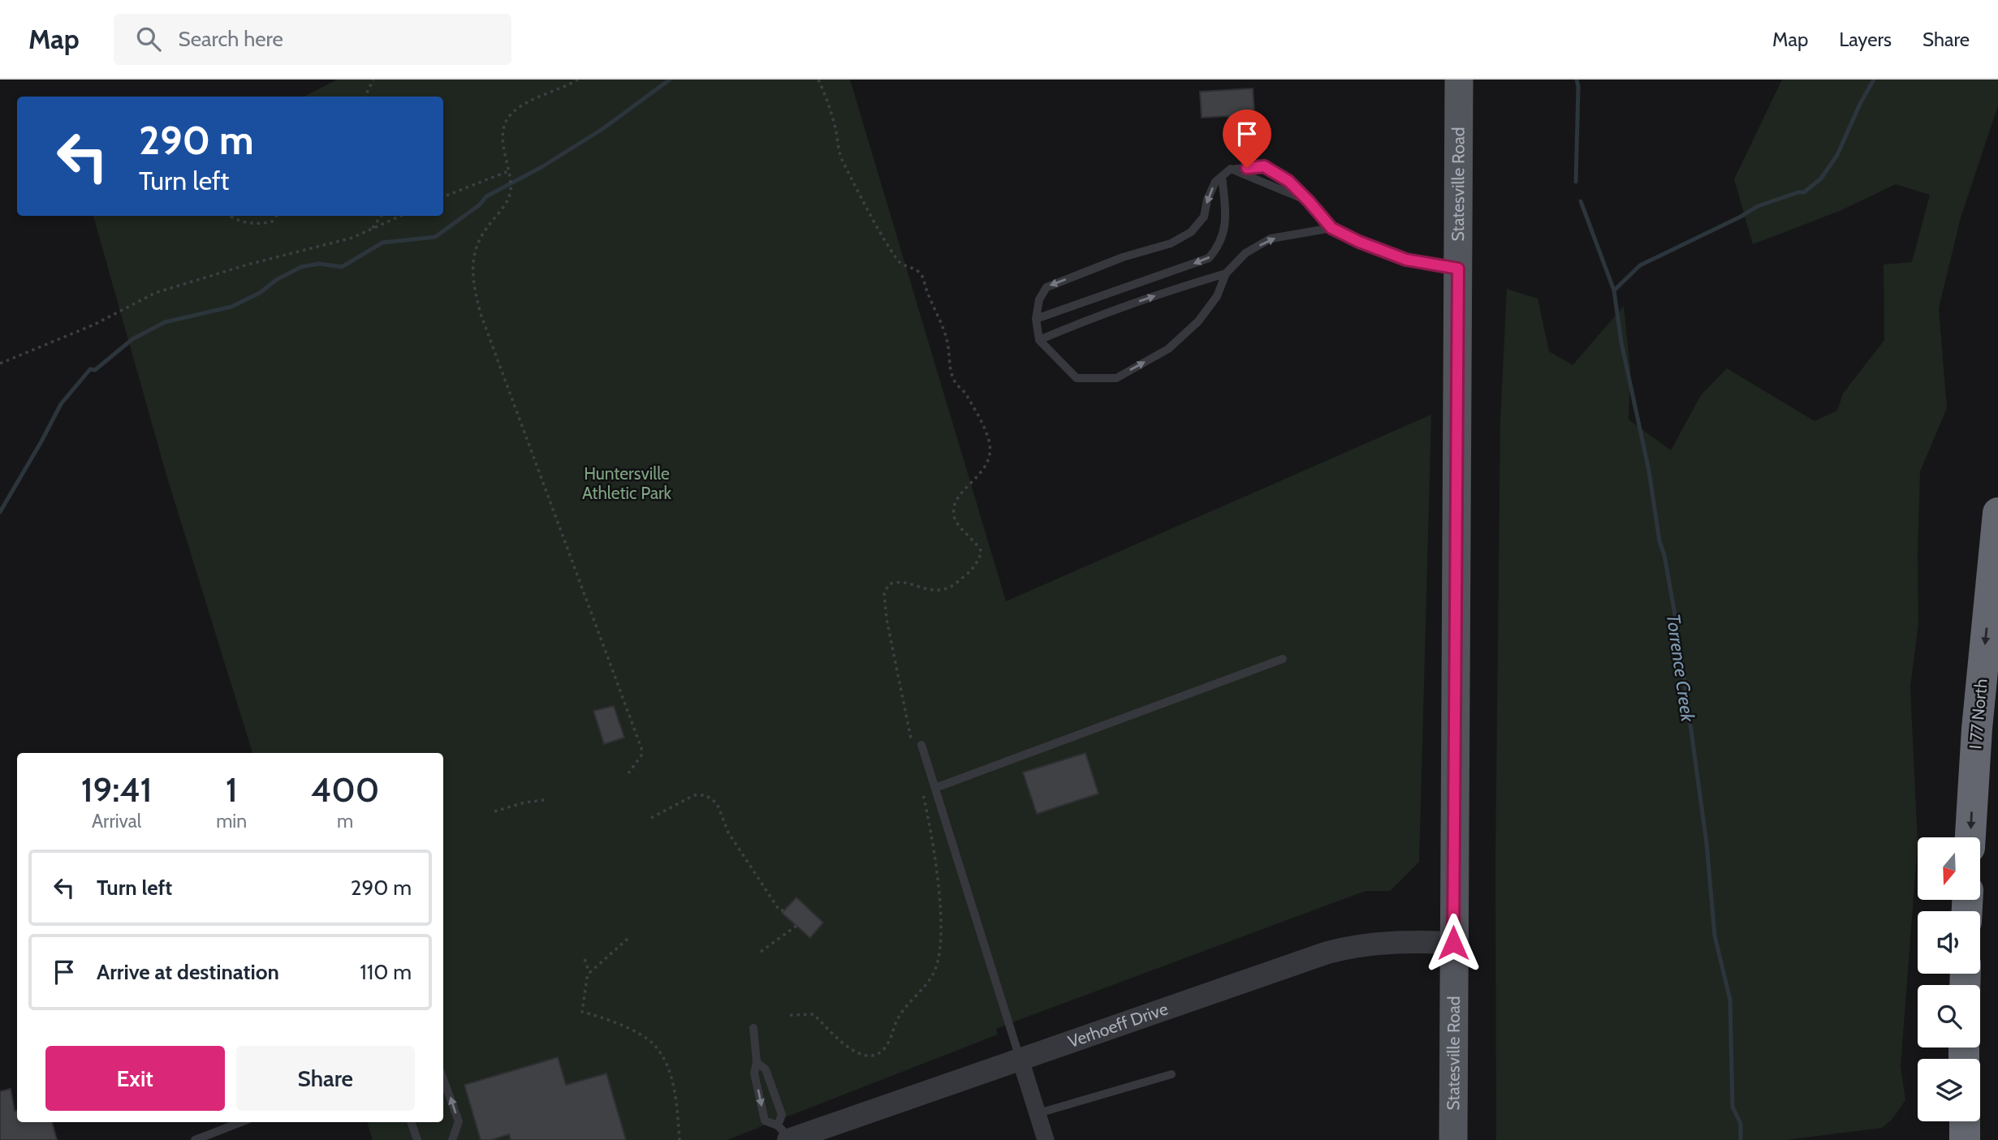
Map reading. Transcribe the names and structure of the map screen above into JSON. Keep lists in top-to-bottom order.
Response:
{
  "streets": {
    "highway": ["I 77 North"],
    "main road": ["Statesville Road"],
    "street": ["Verhoeff Drive"]
  },
  "crossings": [
    ["Statesville Road", "Verhoeff Drive"]
  ],
  "one_way": ["I 77 North"],
  "water": ["Torrence Creek"],
  "parks": ["Huntersville Athletic Park"],
  "north": "bottom",
  "page": {
    "header": "Map",
    "search": "Search here",
    "nav": ["Map", "Layers", "Share"],
    "turn": ["290 m", "Turn left"],
    "eta": [
      "19:41",
      "Arrival",
      "1",
      "min",
      "400",
      "m"
    ],
    "list": [
      {
        "name": "Turn left",
        "value": "290 m"
      },
      {
        "name": "Arrive at destination",
        "value": "110 m"
      }
    ],
    "buttons": ["Exit", "Share"]
  }
}
